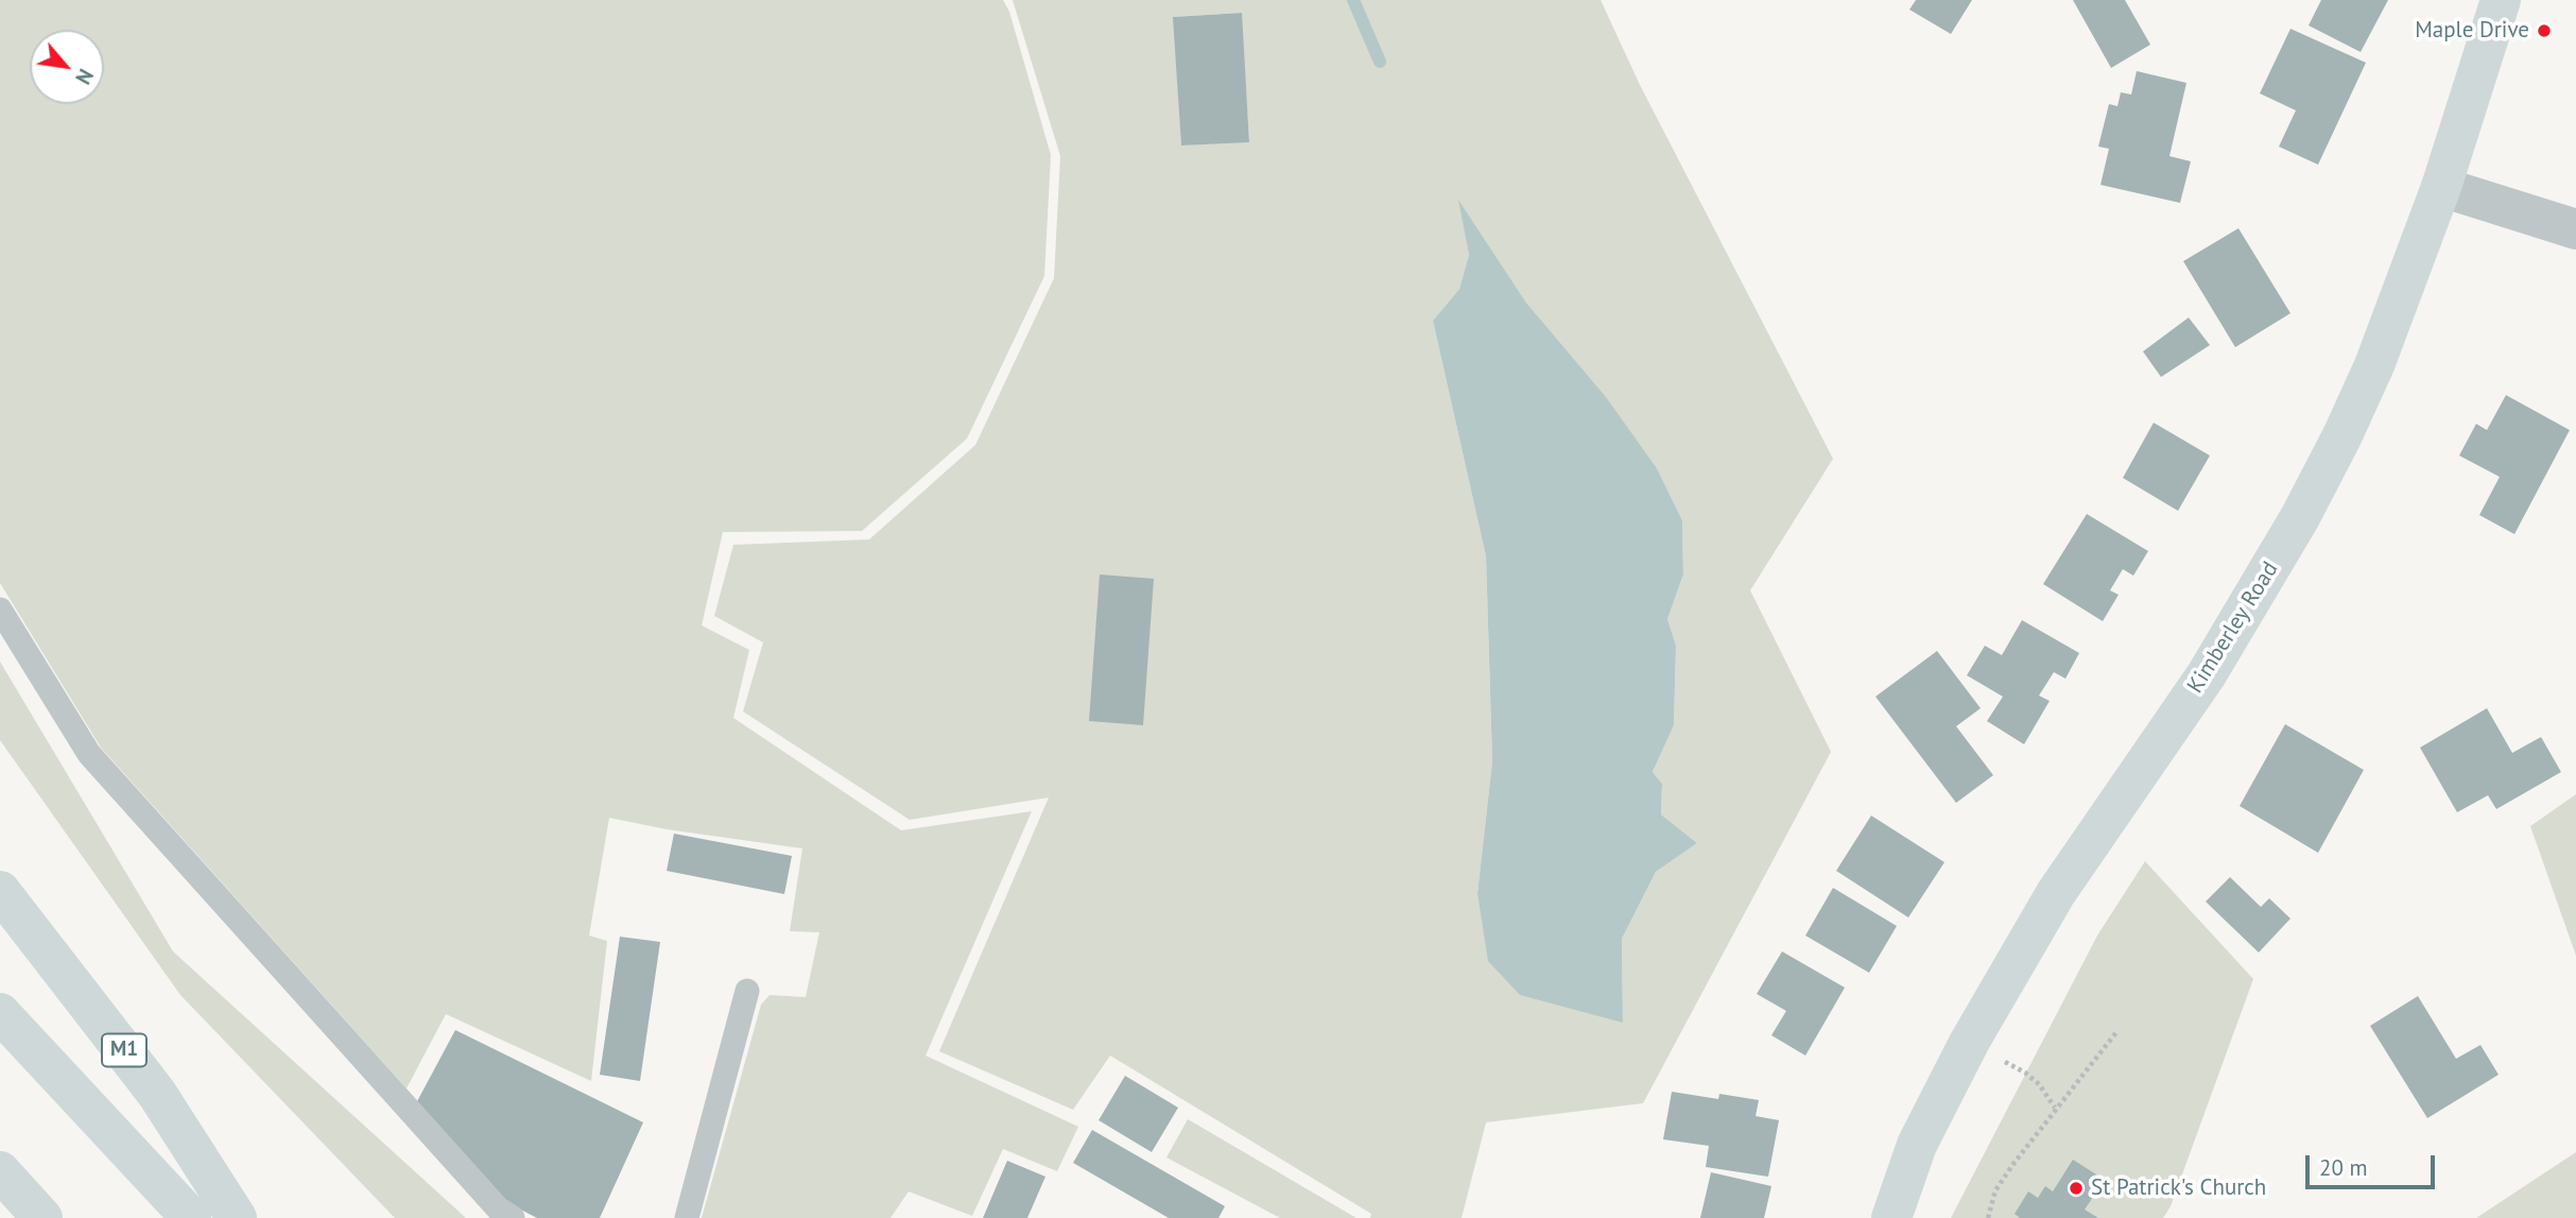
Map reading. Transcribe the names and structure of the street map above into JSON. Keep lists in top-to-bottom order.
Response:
{
  "streets": {
    "main road": ["Kimberley Road", "M1"]
  },
  "places": ["Maple Drive", "St Patrick's Church"],
  "scale_bar": "20 m",
  "north": "bottom right"
}
